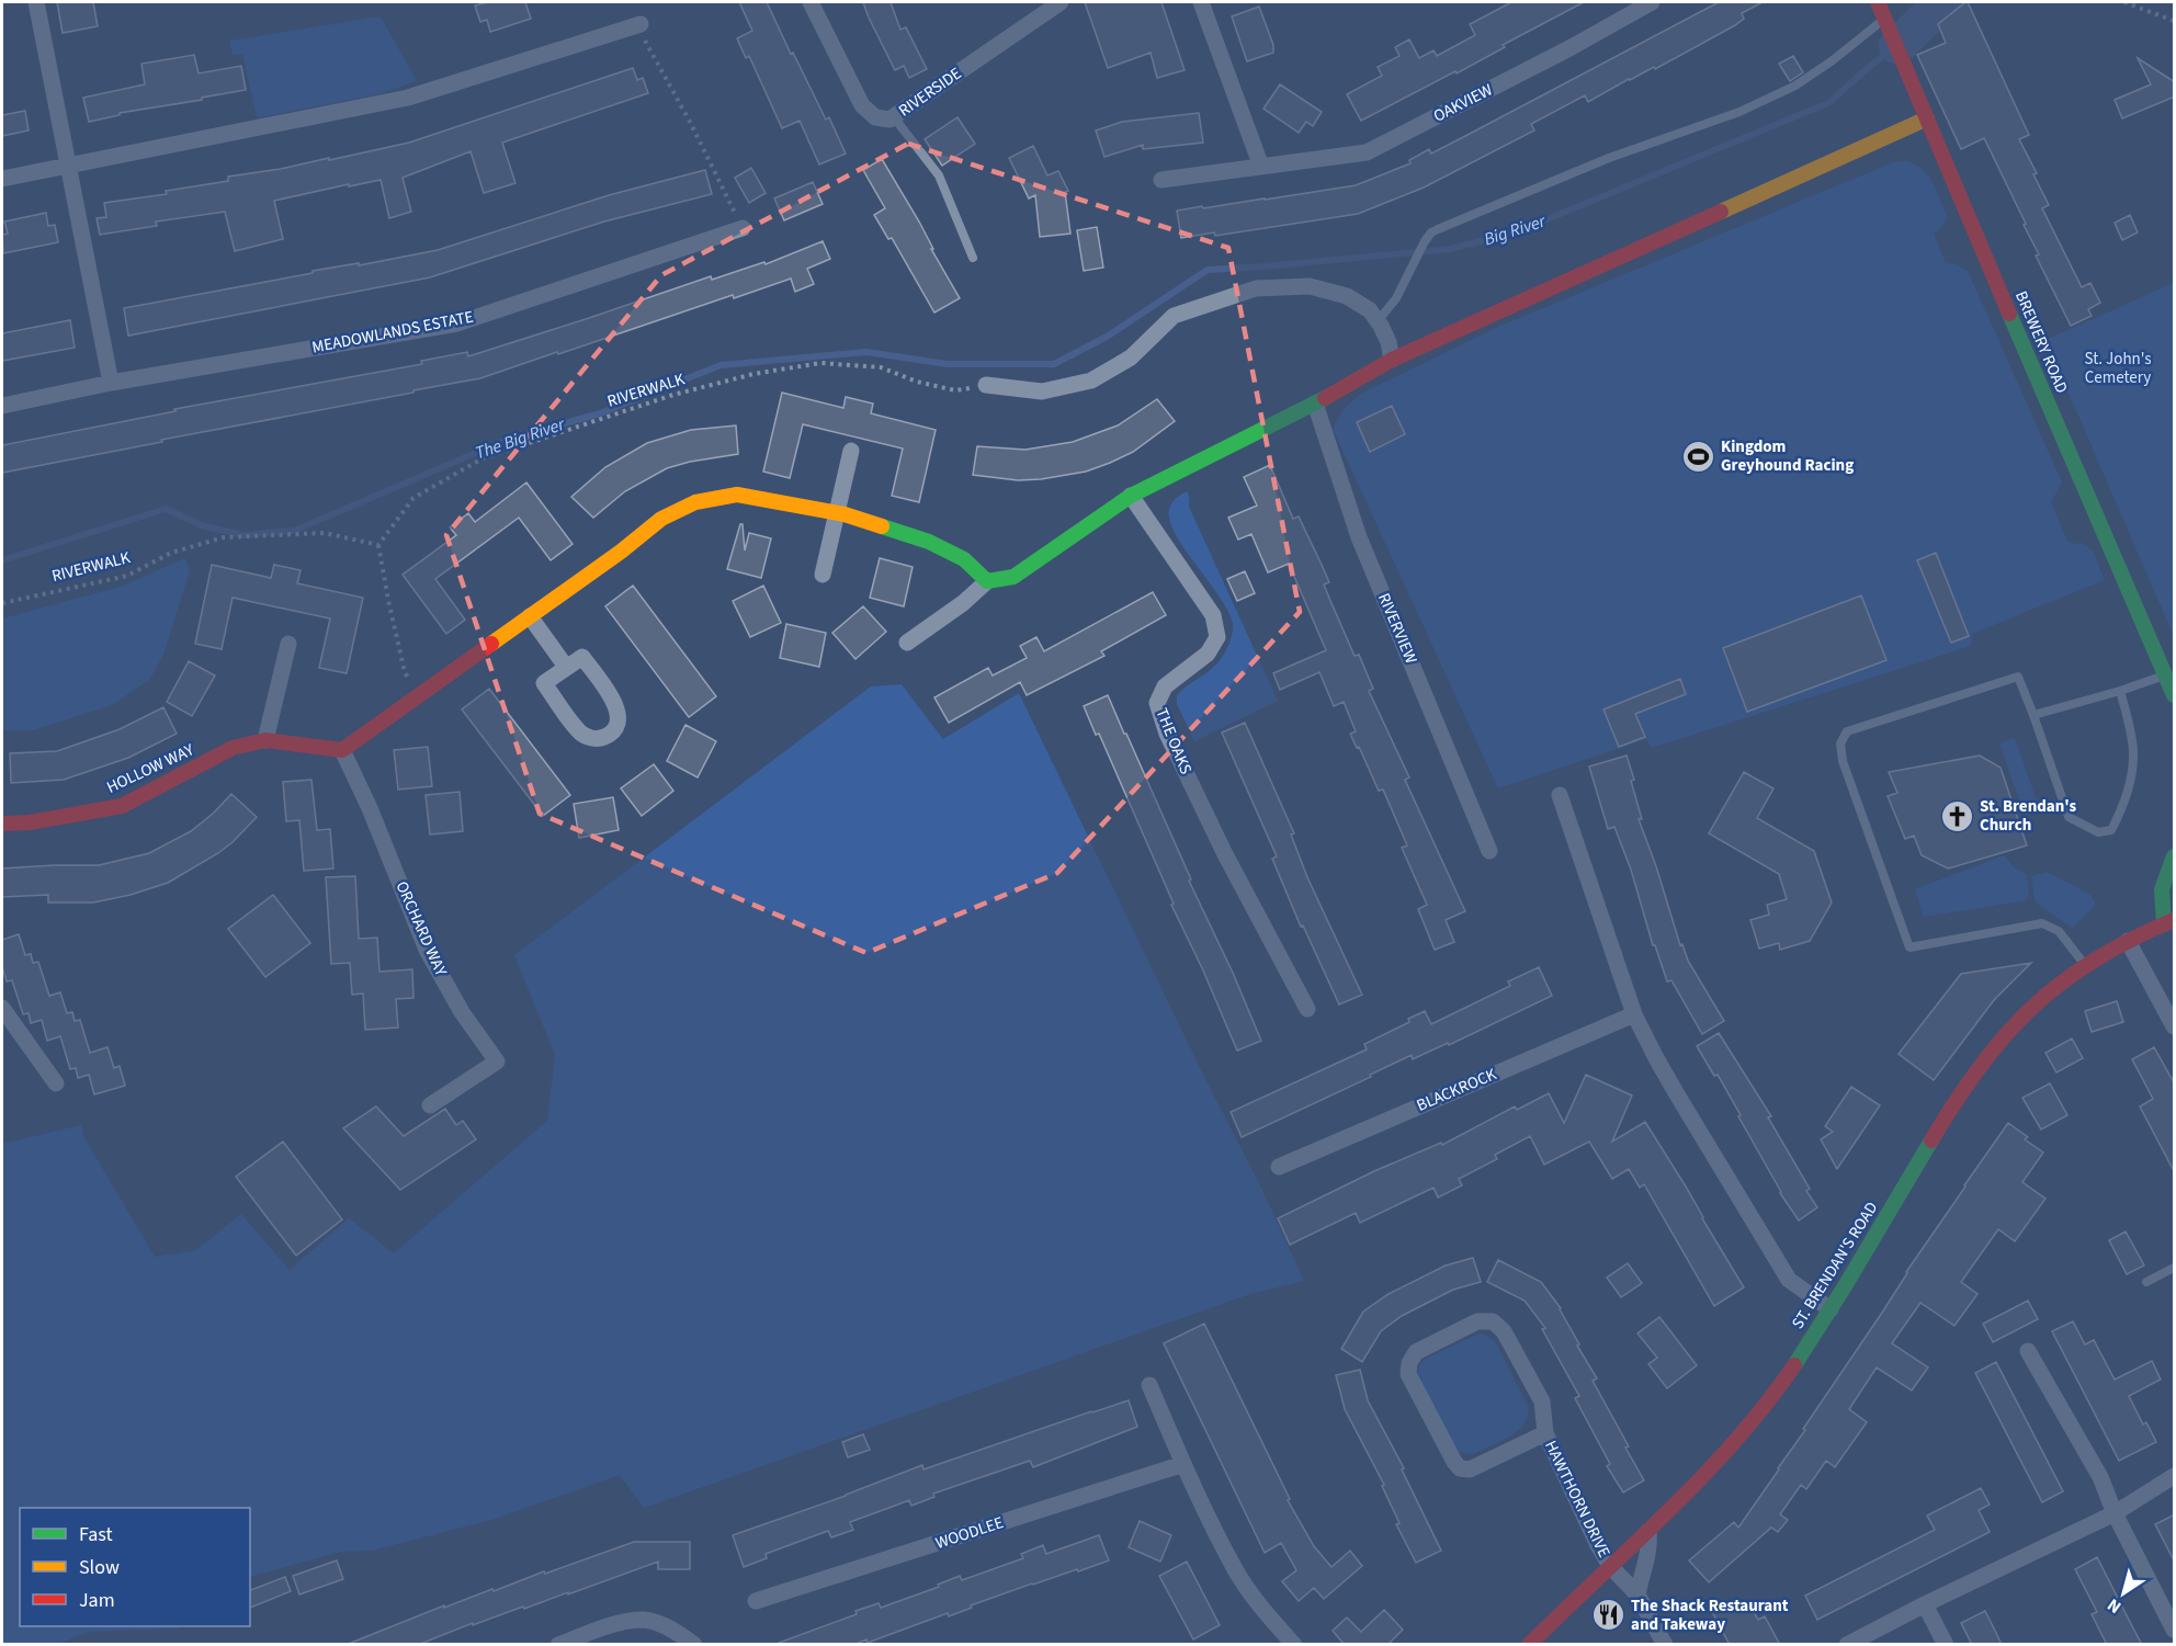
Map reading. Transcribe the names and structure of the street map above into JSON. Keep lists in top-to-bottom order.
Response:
{
  "streets": {
    "street": [
      "RIVERSIDE",
      "OAKVIEW",
      "MEADOWLANDS ESTATE",
      "BREWERY ROAD",
      "RIVERVIEW",
      "THE OAKS",
      "HOLLOW WAY",
      "ORCHARD WAY",
      "BLACKROCK",
      "ST. BRENDAN'S ROAD",
      "HAWTHORN DRIVE",
      "WOODLEE"
    ],
    "path": ["RIVERWALK"]
  },
  "crossings": [
    ["ST. BRENDAN'S ROAD", "HAWTHORN DRIVE"]
  ],
  "water": ["Big River", "The Big River"],
  "parks": ["St. John's Cemetery"],
  "places": {
    "sports": ["Kingdom Greyhound Racing"],
    "church": ["St. Brendan's Church"],
    "restaurant": ["The Shack Restaurant and Takeway"]
  },
  "legend": ["Fast", "Slow", "Jam"],
  "north": "bottom left"
}
